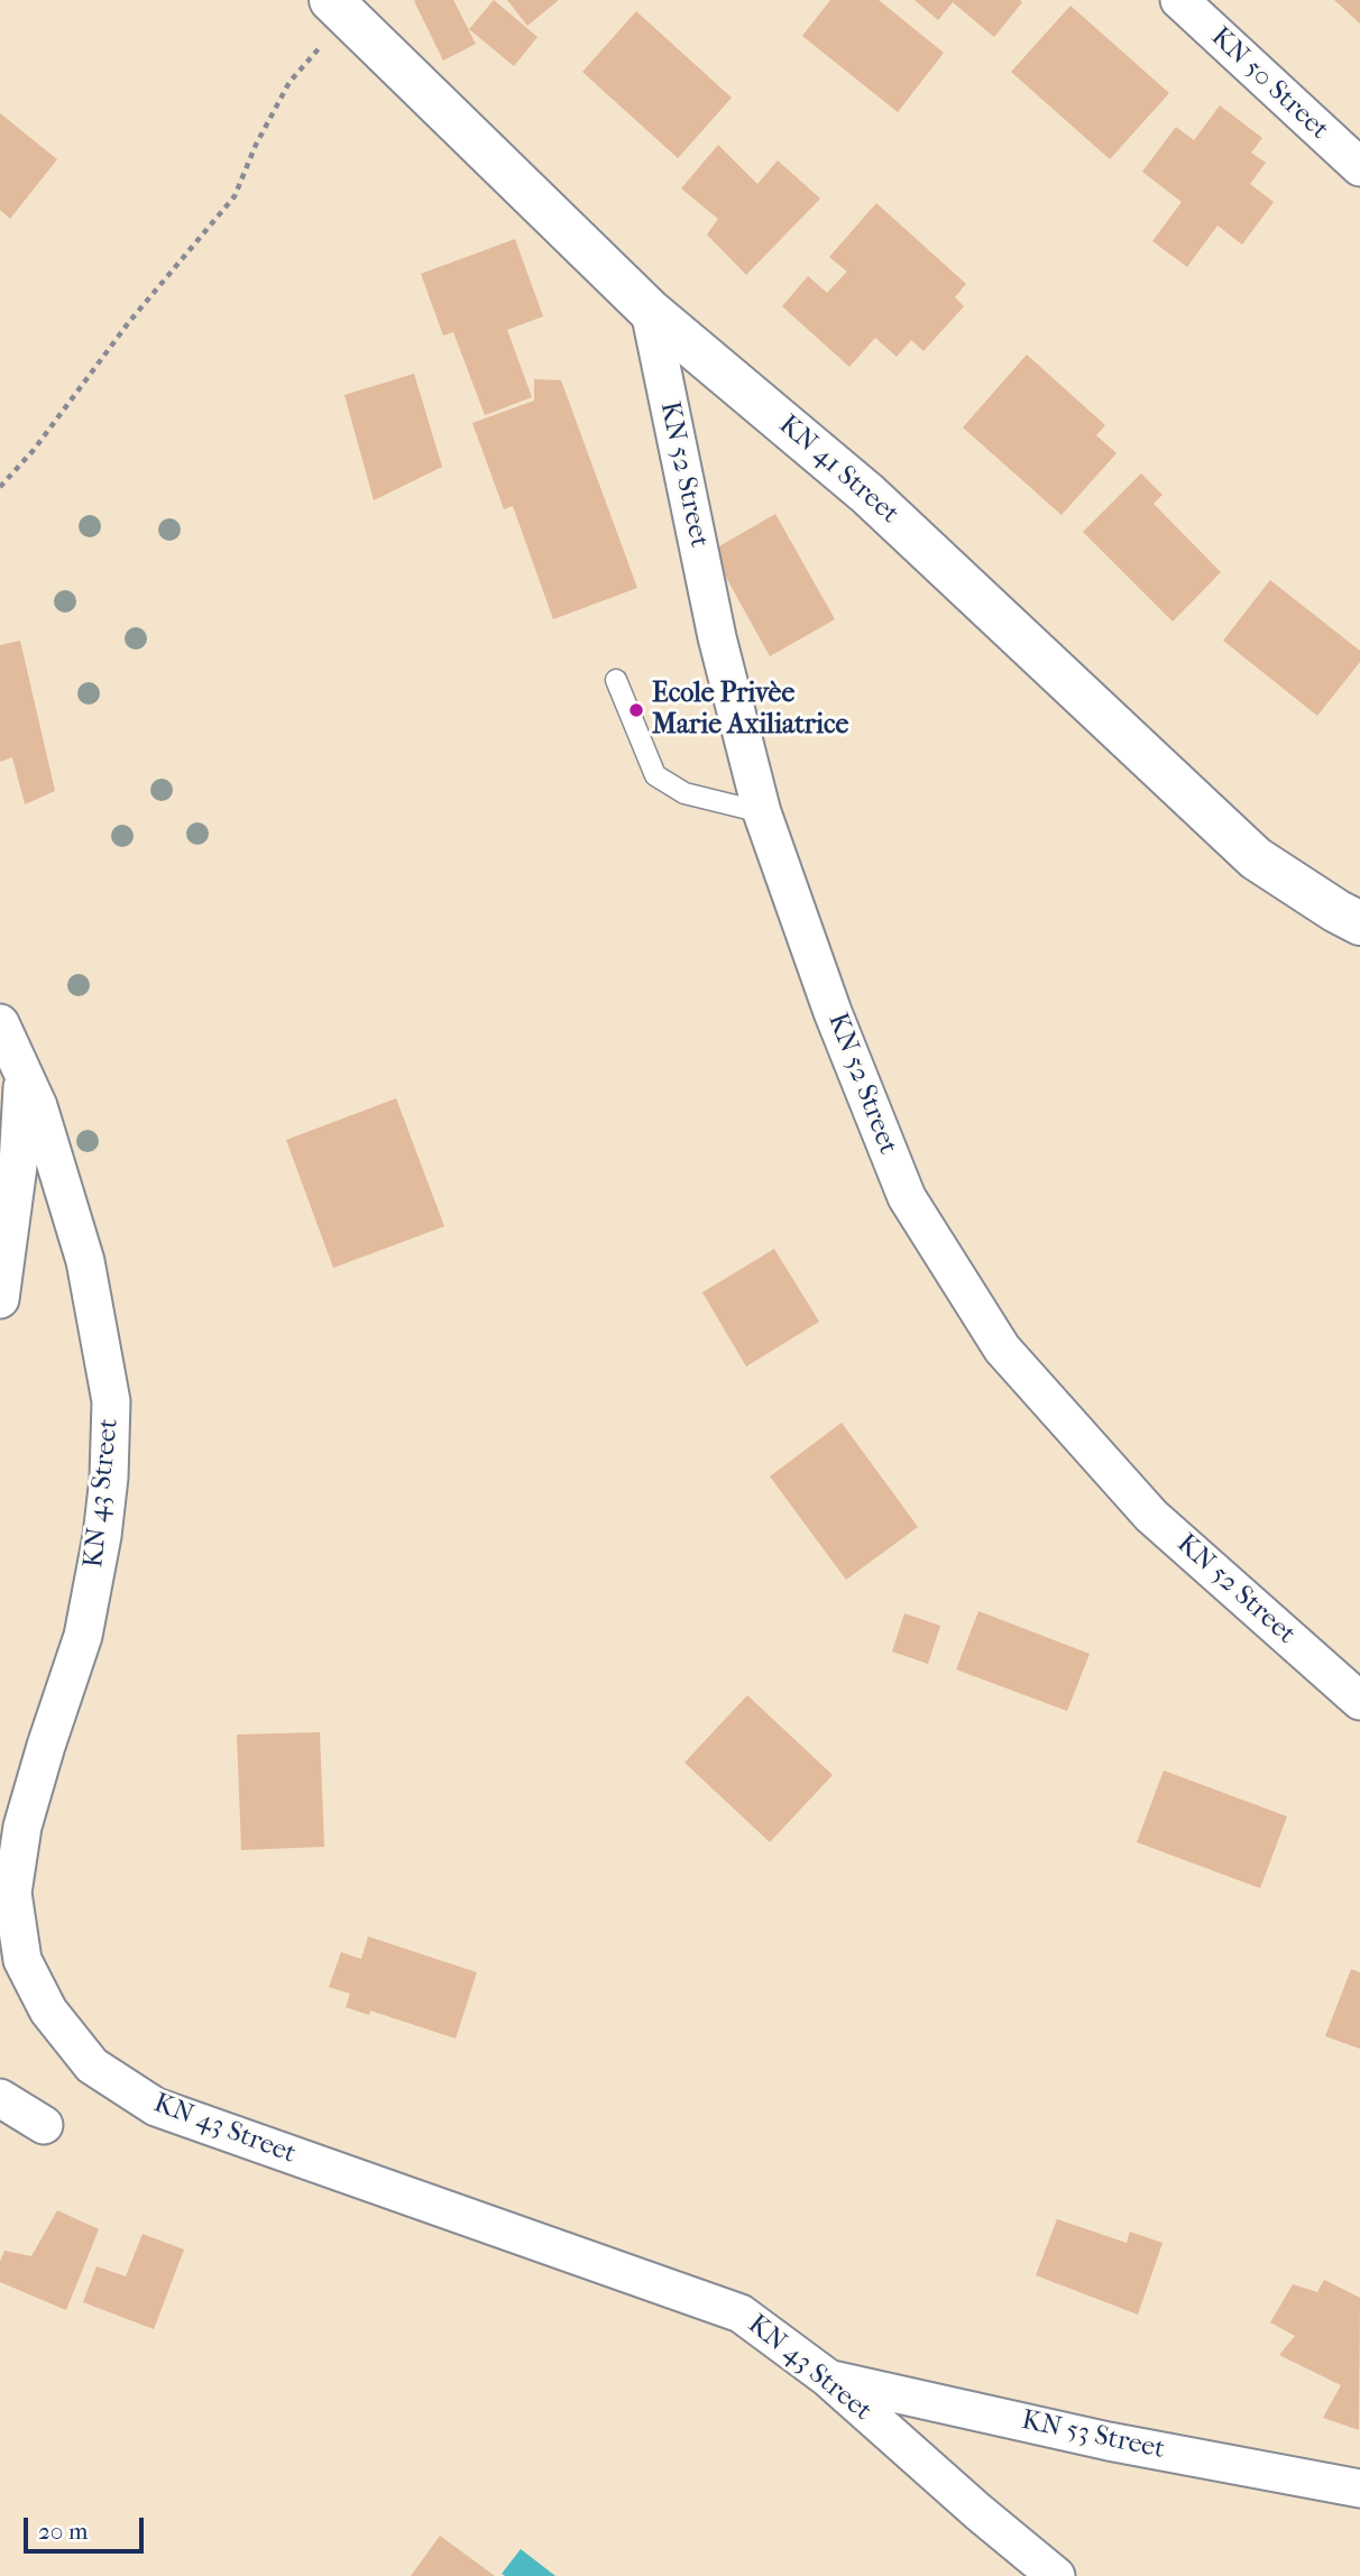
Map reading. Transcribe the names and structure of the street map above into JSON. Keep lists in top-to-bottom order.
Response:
{
  "streets": {
    "main road": ["KN 41 Street"],
    "street": [
      "KN 50 Street",
      "KN 52 Street",
      "KN 43 Street",
      "KN 53 Street"
    ]
  },
  "crossings": [
    ["KN 41 Street", "KN 52 Street"],
    ["KN 43 Street", "KN 53 Street"]
  ],
  "places": ["Ecole Privèe Marie Axiliatrice"],
  "scale_bar": "20 m"
}
